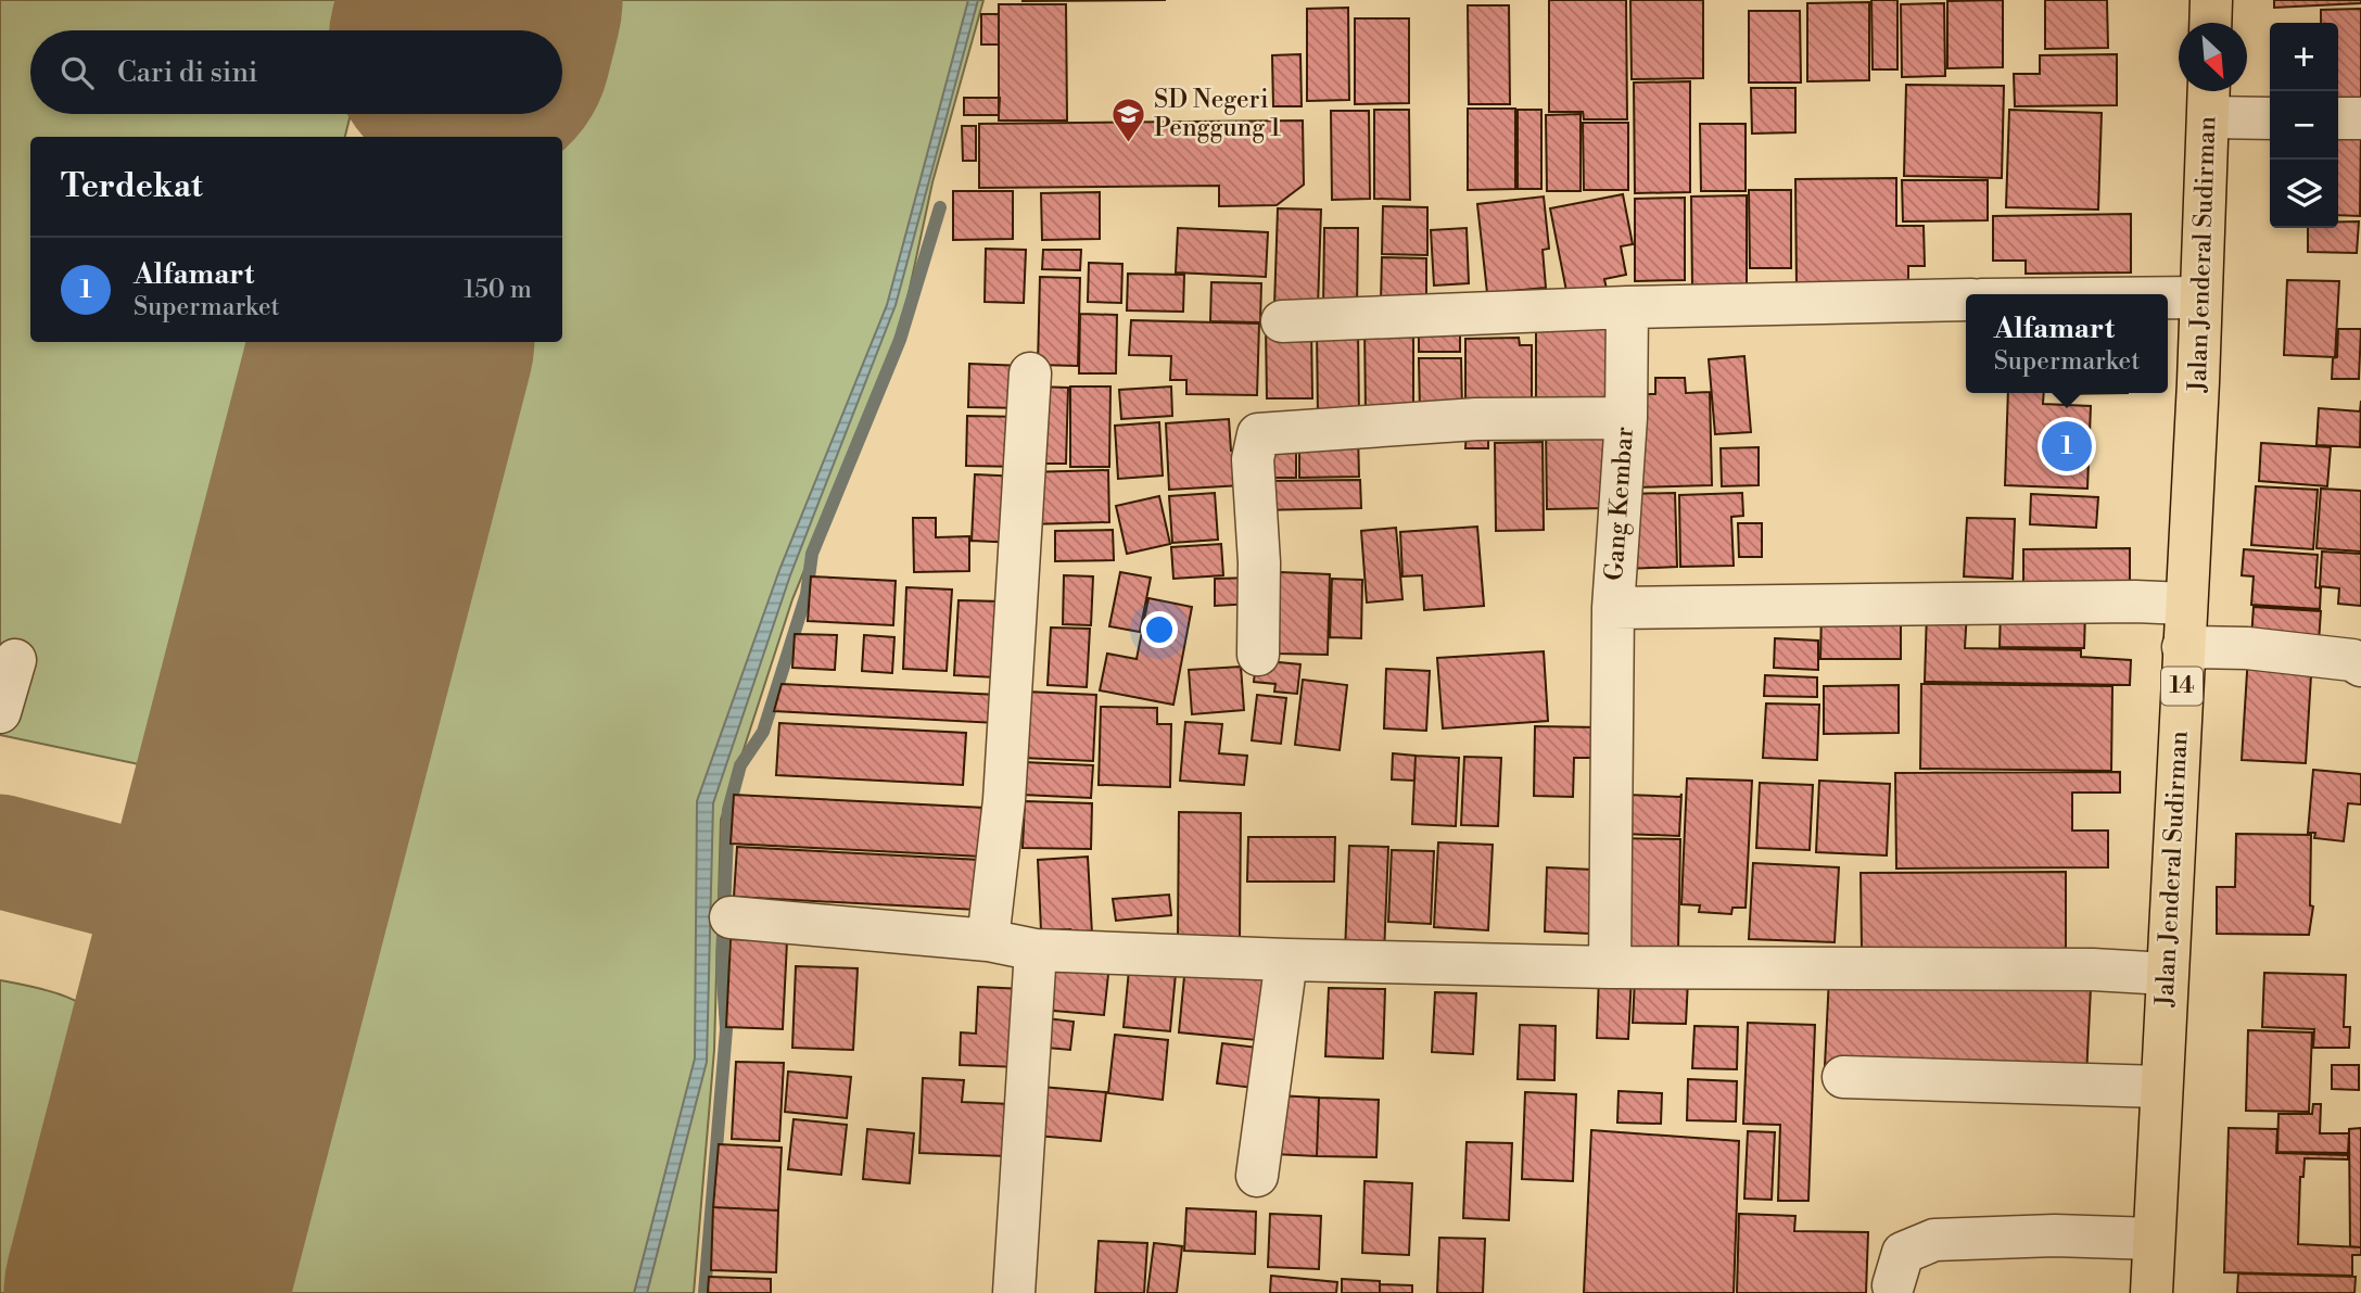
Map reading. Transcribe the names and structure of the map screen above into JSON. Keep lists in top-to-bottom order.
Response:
{
  "streets": {
    "highway": ["Jalan Jenderal Sudirman", "14"],
    "street": ["Gang Kembar"]
  },
  "crossings": [
    ["Jalan Jenderal Sudirman", "Gang Kembar"]
  ],
  "places": {
    "school or university": ["SD Negeri Penggung 1"]
  },
  "north": "bottom right",
  "page": {
    "map_buttons": ["+", "−"],
    "search": "Cari di sini",
    "heading": "Terdekat",
    "list": [
      {
        "mark": "1",
        "name": "Alfamart",
        "note": "Supermarket",
        "value": "150 m"
      }
    ],
    "popup": ["Alfamart", "Supermarket"],
    "pins": "1"
  }
}
